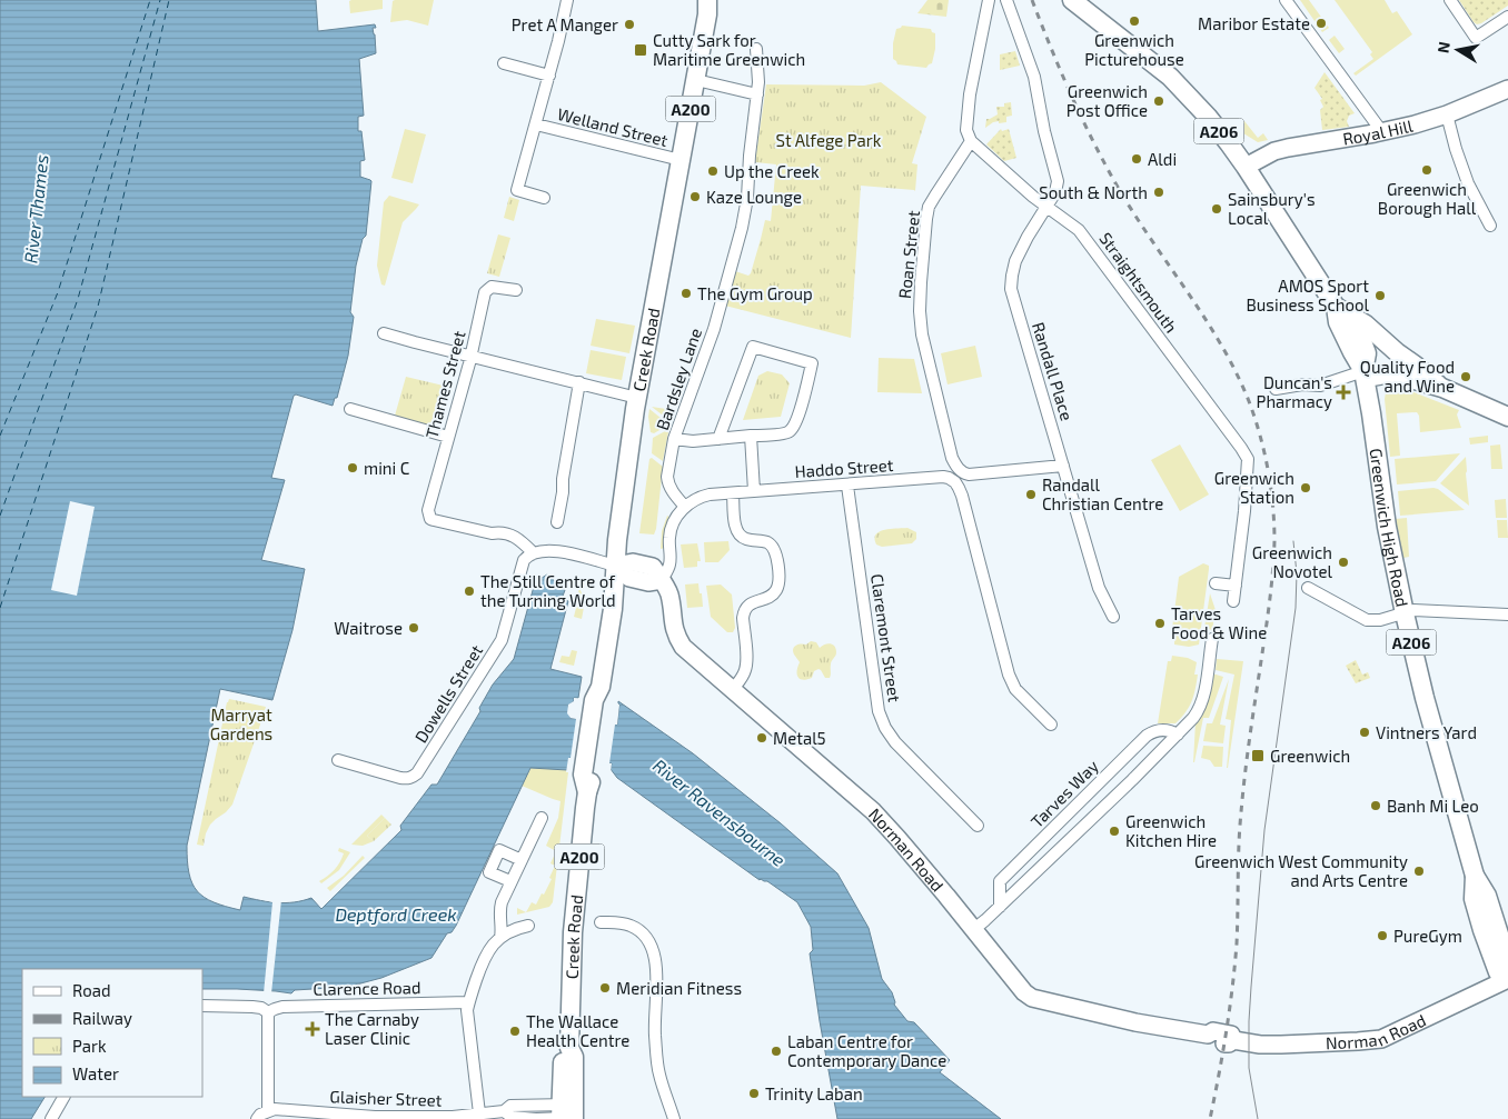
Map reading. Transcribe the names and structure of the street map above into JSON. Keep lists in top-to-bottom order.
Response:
{
  "streets": {
    "main road": [
      "A200",
      "A206",
      "Royal Hill",
      "Creek Road",
      "Greenwich High Road",
      "Norman Road"
    ],
    "street": [
      "Welland Street",
      "Roan Street",
      "Straightsmouth",
      "Randall Place",
      "Bardsley Lane",
      "Thames Street",
      "Haddo Street",
      "Claremont Street",
      "Dowells Street",
      "Tarves Way",
      "Clarence Road",
      "Glaisher Street"
    ]
  },
  "crossings": [
    ["Welland Street", "Creek Road"],
    ["Royal Hill", "Greenwich High Road"],
    ["Roan Street", "Straightsmouth"],
    ["Roan Street", "Randall Place"],
    ["Straightsmouth", "Randall Place"],
    ["Creek Road", "Glaisher Street"],
    ["Bardsley Lane", "Haddo Street"],
    ["Thames Street", "Dowells Street"],
    ["Haddo Street", "Claremont Street"],
    ["Greenwich High Road", "Norman Road"]
  ],
  "water": ["River Thames", "River Ravensbourne", "Deptford Creek"],
  "parks": ["St Alfege Park", "Marryat Gardens"],
  "places": {
    "other": [
      "Greenwich Picturehouse",
      "Maribor Estate",
      "Pret A Manger",
      "Greenwich Post Office",
      "Aldi",
      "Greenwich Borough Hall",
      "Up the Creek",
      "South & North",
      "Kaze Lounge",
      "Sainsbury's Local",
      "The Gym Group",
      "AMOS Sport Business School",
      "Quality Food and Wine",
      "mini C",
      "Greenwich Station",
      "Randall Christian Centre",
      "Greenwich Novotel",
      "The Still Centre of the Turning World",
      "Tarves Food & Wine",
      "Waitrose",
      "Vintners Yard",
      "Metal5",
      "Banh Mi Leo",
      "Greenwich Kitchen Hire",
      "Greenwich West Community and Arts Centre",
      "PureGym",
      "Meridian Fitness",
      "The Wallace Health Centre",
      "Laban Centre for Contemporary Dance",
      "Trinity Laban"
    ],
    "transit": ["Cutty Sark for Maritime Greenwich", "Greenwich"],
    "health": ["Duncan's Pharmacy", "The Carnaby Laser Clinic"]
  },
  "legend": [
    "Road",
    "Railway",
    "Park",
    "Water"
  ],
  "north": "left"
}
